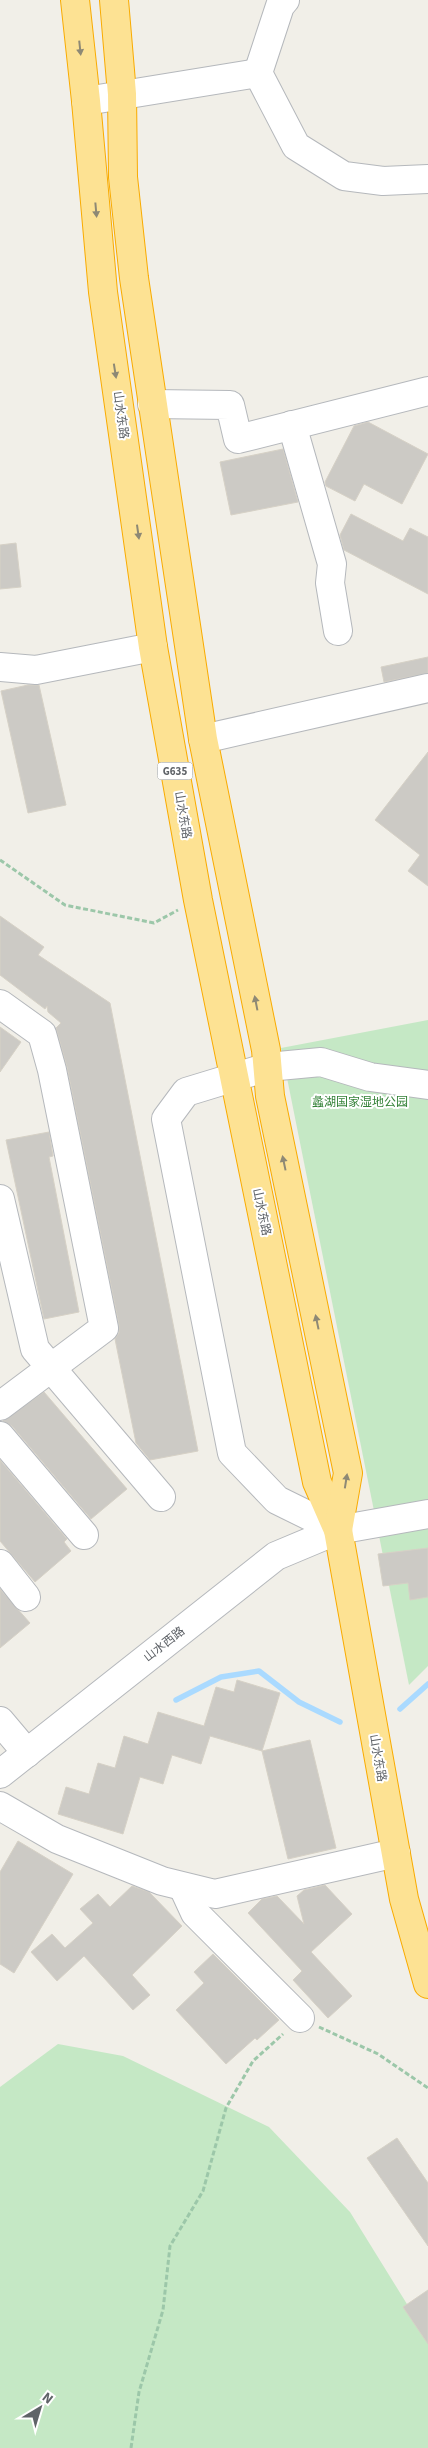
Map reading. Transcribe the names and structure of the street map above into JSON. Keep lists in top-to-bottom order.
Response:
{
  "streets": {
    "highway": ["山水东路", "G635"],
    "street": ["山水西路"]
  },
  "crossings": [
    ["山水东路", "山水西路"]
  ],
  "parks": ["蠡湖国家湿地公园"],
  "north": "top right"
}
